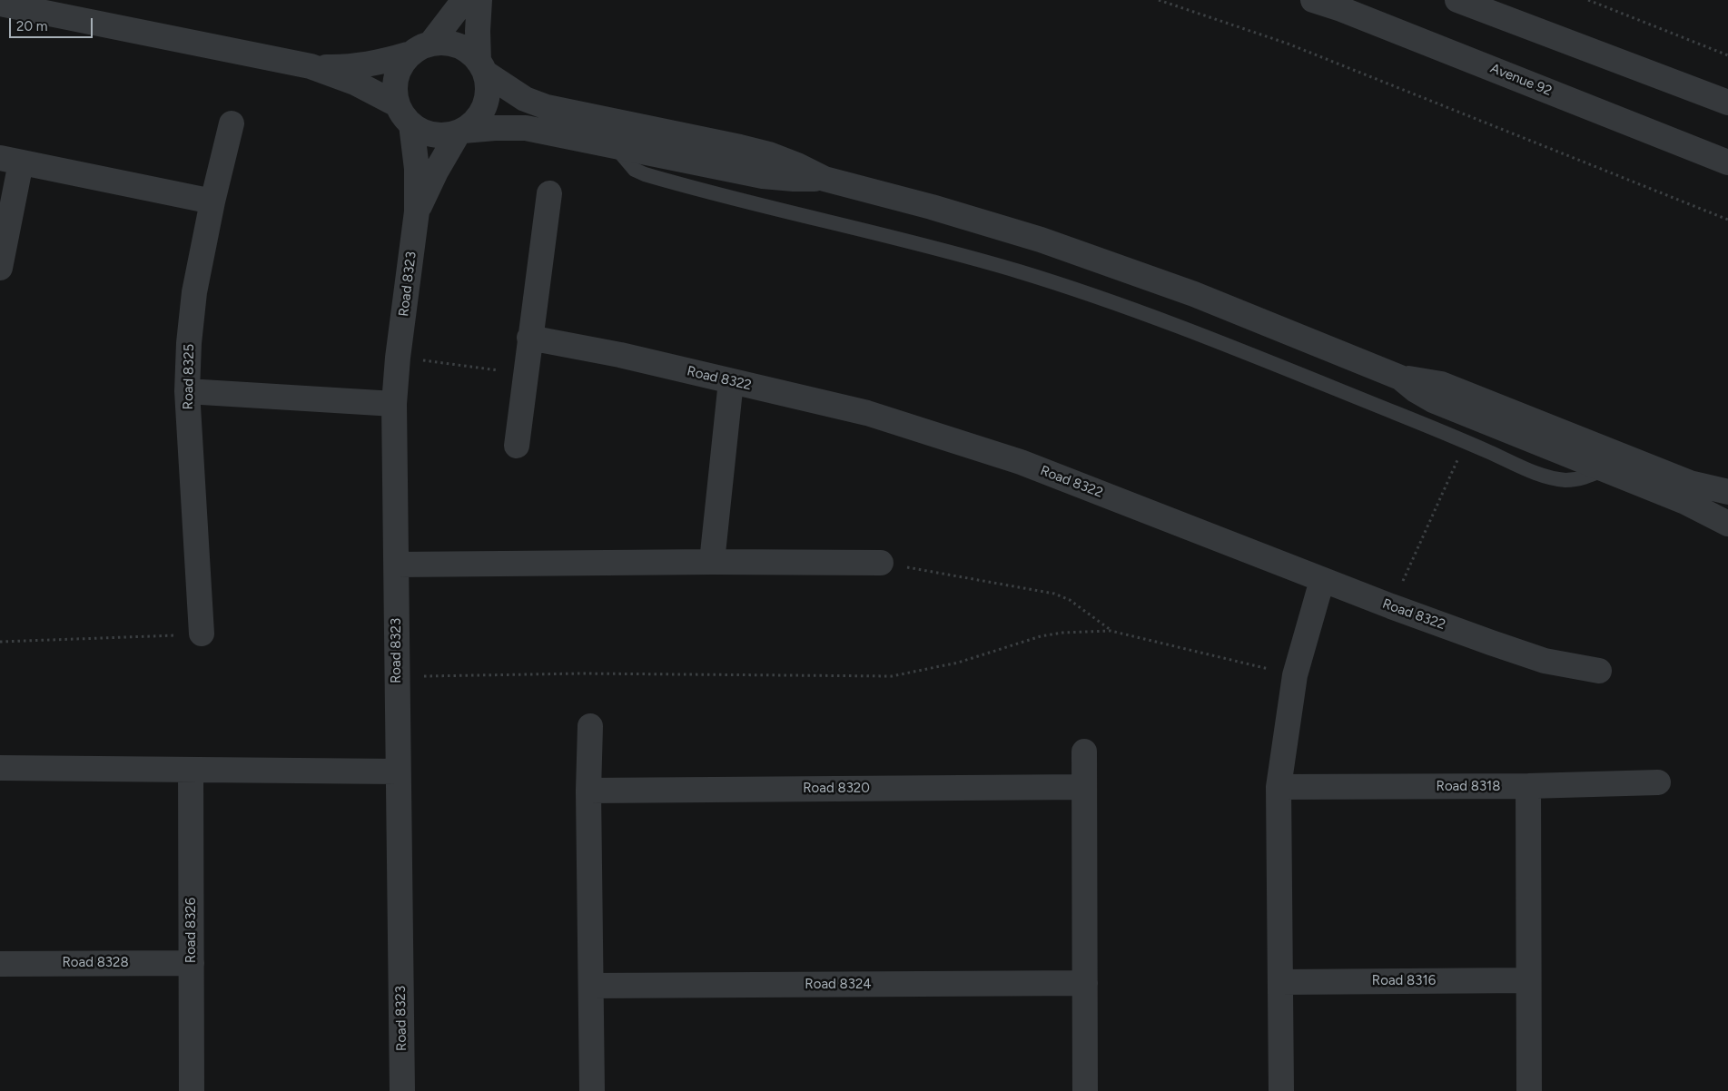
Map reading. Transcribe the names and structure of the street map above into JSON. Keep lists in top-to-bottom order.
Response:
{
  "streets": {
    "street": [
      "Avenue 92",
      "Road 8323",
      "Road 8325",
      "Road 8322",
      "Road 8318",
      "Road 8320",
      "Road 8326",
      "Road 8328",
      "Road 8316",
      "Road 8324"
    ]
  },
  "crossings": [
    ["Road 8326", "Road 8328"]
  ],
  "scale_bar": "20 m"
}
